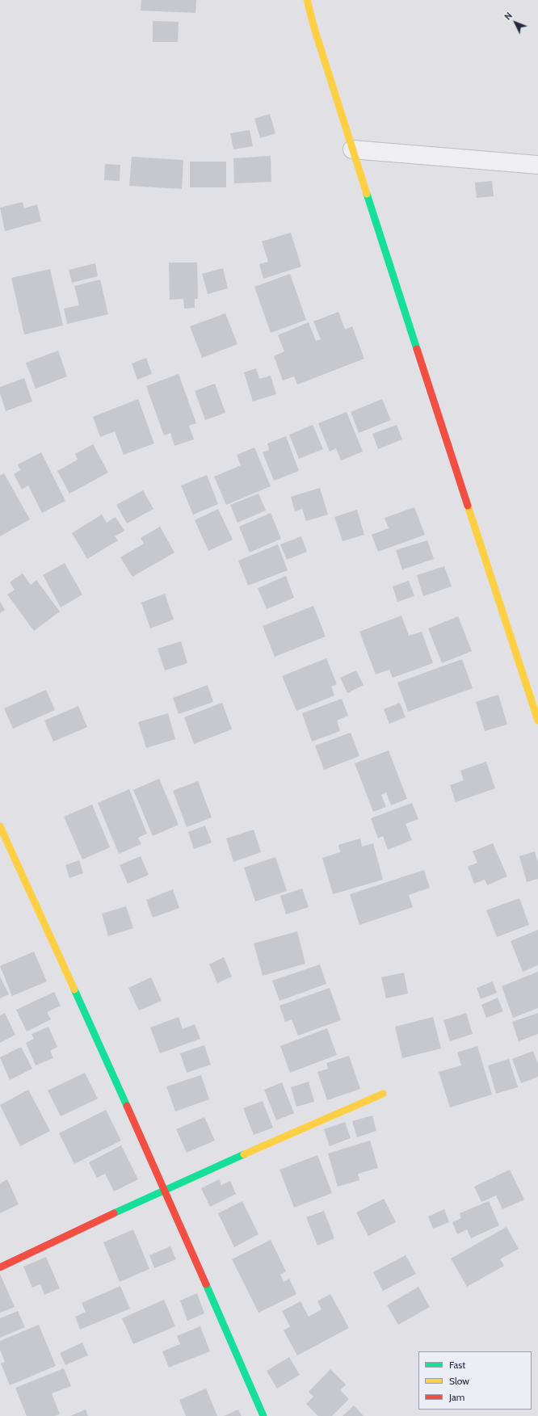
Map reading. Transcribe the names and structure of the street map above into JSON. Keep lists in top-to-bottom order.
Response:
{
  "legend": ["Fast", "Slow", "Jam"],
  "north": "top left"
}
